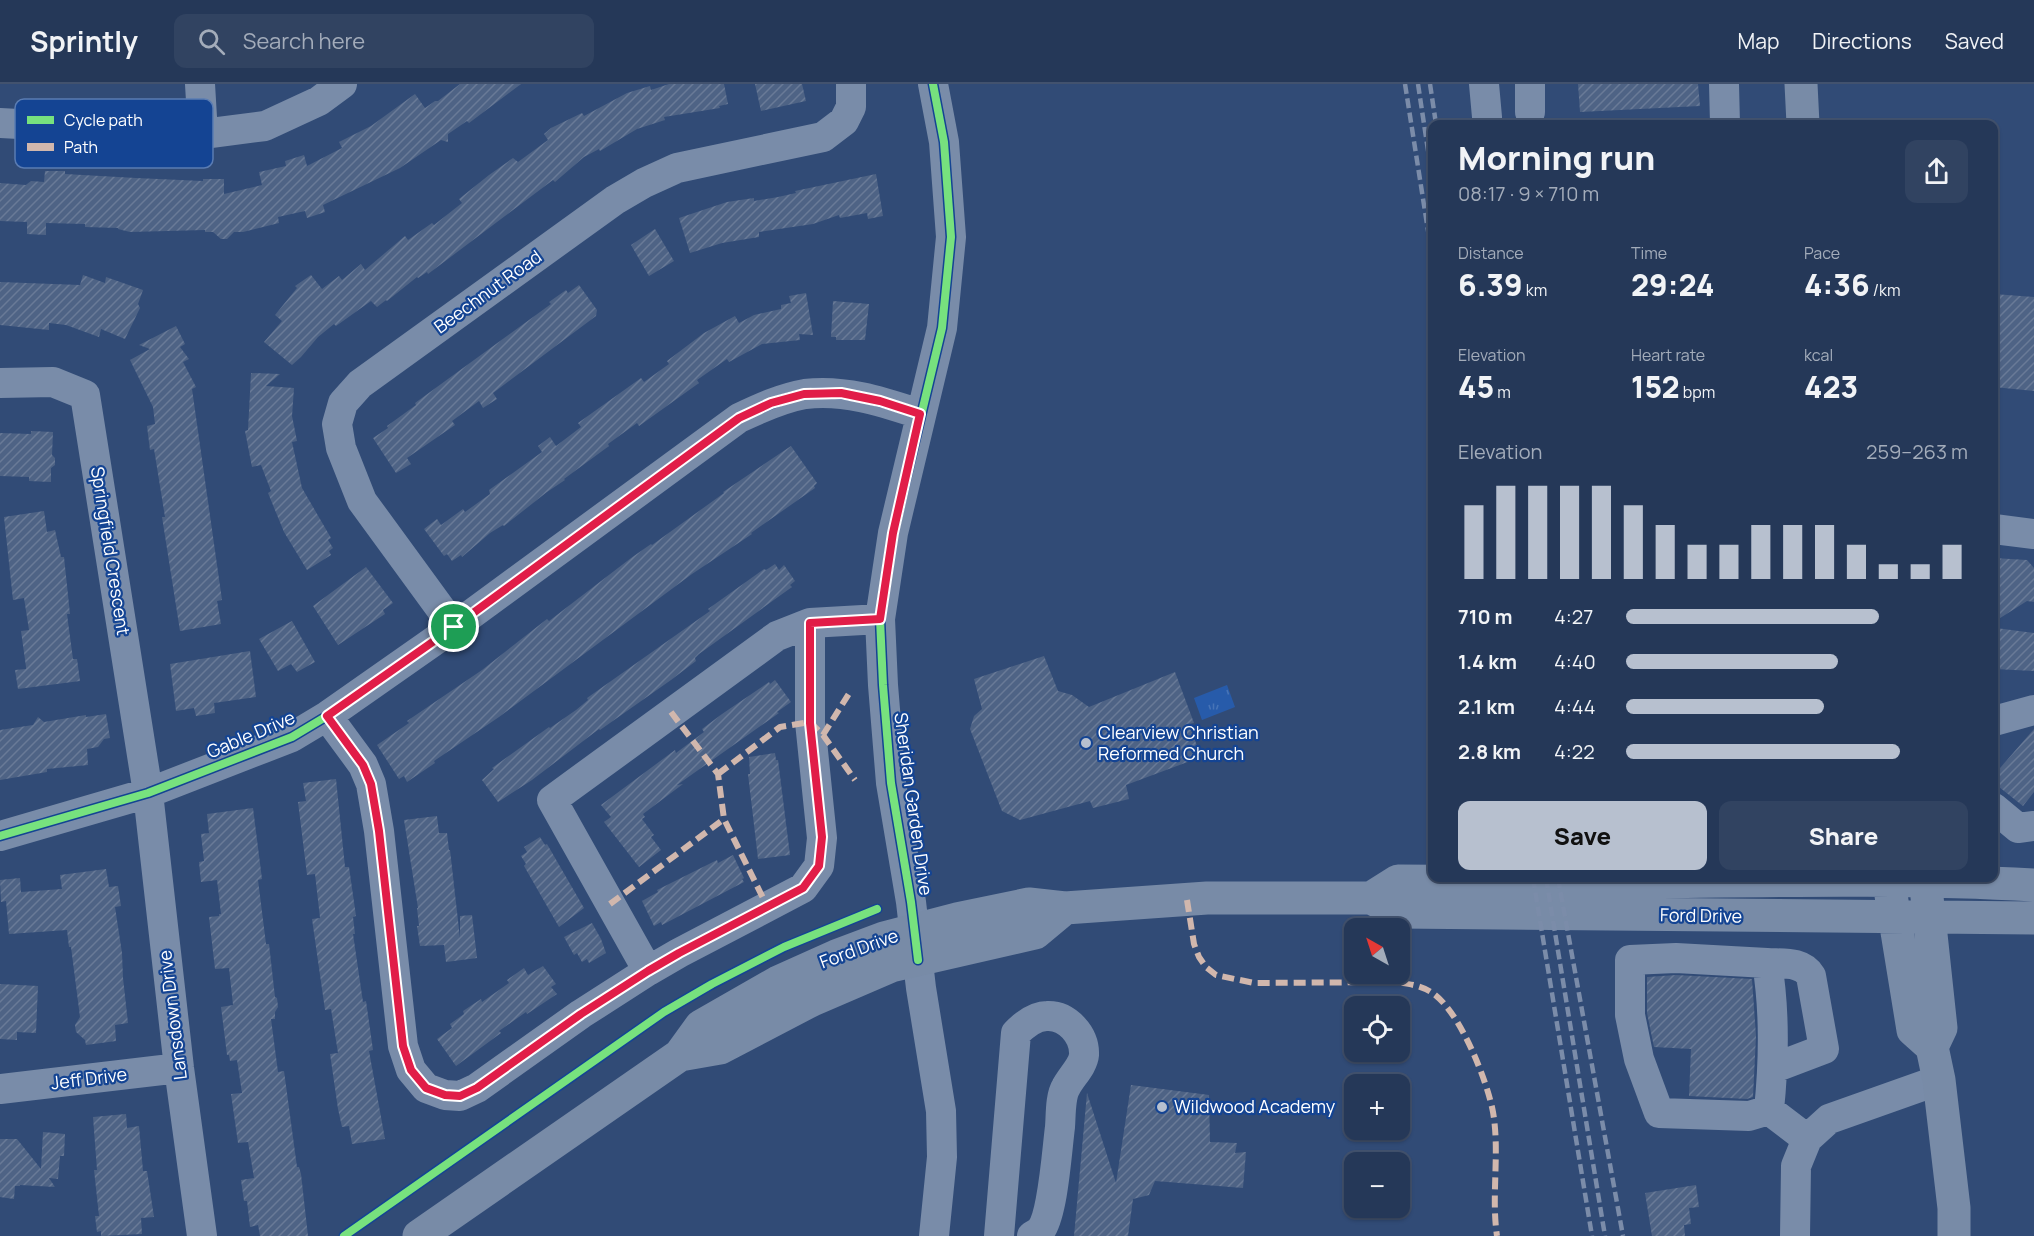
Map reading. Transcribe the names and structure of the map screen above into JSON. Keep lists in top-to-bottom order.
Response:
{
  "streets": {
    "main road": ["Ford Drive"],
    "street": [
      "Beechnut Road",
      "Springfield Crescent",
      "Gable Drive",
      "Sheridan Garden Drive",
      "Lansdown Drive",
      "Jeff Drive"
    ]
  },
  "crossings": [
    ["Beechnut Road", "Gable Drive"],
    ["Springfield Crescent", "Gable Drive"],
    ["Springfield Crescent", "Lansdown Drive"],
    ["Gable Drive", "Sheridan Garden Drive"],
    ["Gable Drive", "Lansdown Drive"],
    ["Sheridan Garden Drive", "Ford Drive"],
    ["Lansdown Drive", "Jeff Drive"]
  ],
  "places": ["Clearview Christian Reformed Church", "Wildwood Academy"],
  "legend": ["Cycle path", "Path"],
  "north": "top left",
  "page": {
    "header": "Sprintly",
    "search": "Search here",
    "nav": ["Map", "Directions", "Saved"],
    "heading": ["Morning run", "08:17 · 9 × 710 m"],
    "stats": [
      ["Distance", "6.39 km"],
      ["Time", "29:24"],
      ["Pace", "4:36 /km"],
      ["Elevation", "45 m"],
      ["Heart rate", "152 bpm"],
      ["kcal", "423"]
    ],
    "chart": ["Elevation", "259–263 m"],
    "list": [
      {
        "name": "710 m",
        "note": "4:27"
      },
      {
        "name": "1.4 km",
        "note": "4:40"
      },
      {
        "name": "2.1 km",
        "note": "4:44"
      },
      {
        "name": "2.8 km",
        "note": "4:22"
      }
    ],
    "buttons": ["Save", "Share"],
    "map_buttons": ["+", "−"]
  }
}
